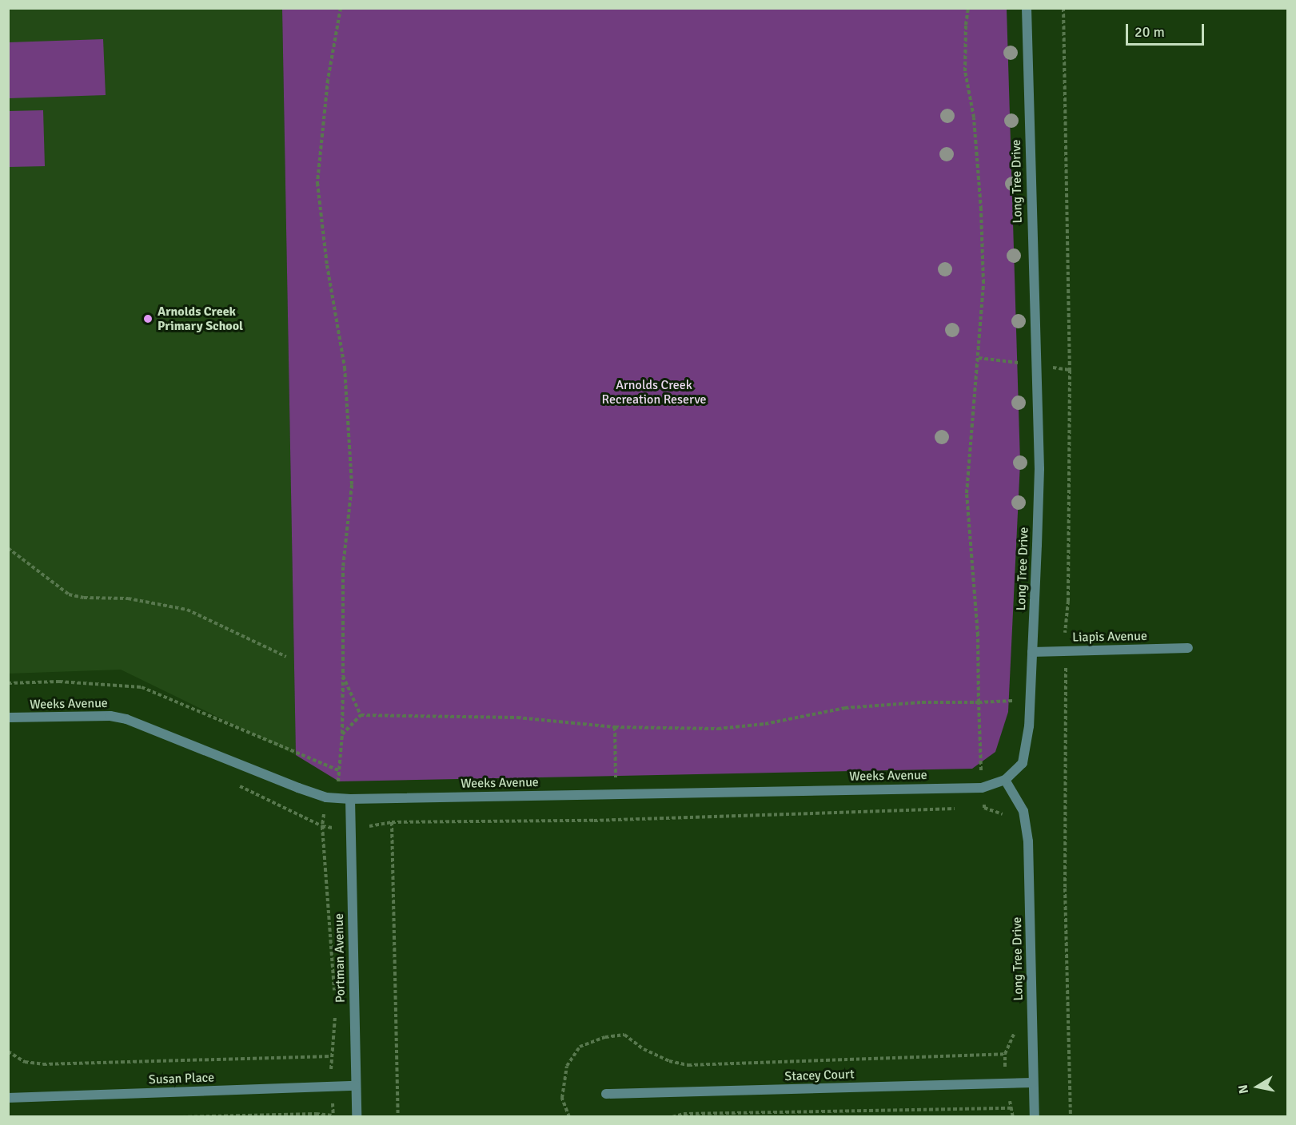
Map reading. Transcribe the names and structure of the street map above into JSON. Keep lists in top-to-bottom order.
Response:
{
  "streets": {
    "street": [
      "Long Tree Drive",
      "Liapis Avenue",
      "Weeks Avenue",
      "Portman Avenue",
      "Stacey Court",
      "Susan Place"
    ]
  },
  "crossings": [
    ["Long Tree Drive", "Liapis Avenue"],
    ["Long Tree Drive", "Weeks Avenue"],
    ["Long Tree Drive", "Stacey Court"],
    ["Weeks Avenue", "Portman Avenue"],
    ["Portman Avenue", "Susan Place"]
  ],
  "parks": ["Arnolds Creek Recreation Reserve"],
  "places": ["Arnolds Creek Primary School"],
  "scale_bar": "20 m",
  "north": "left"
}
